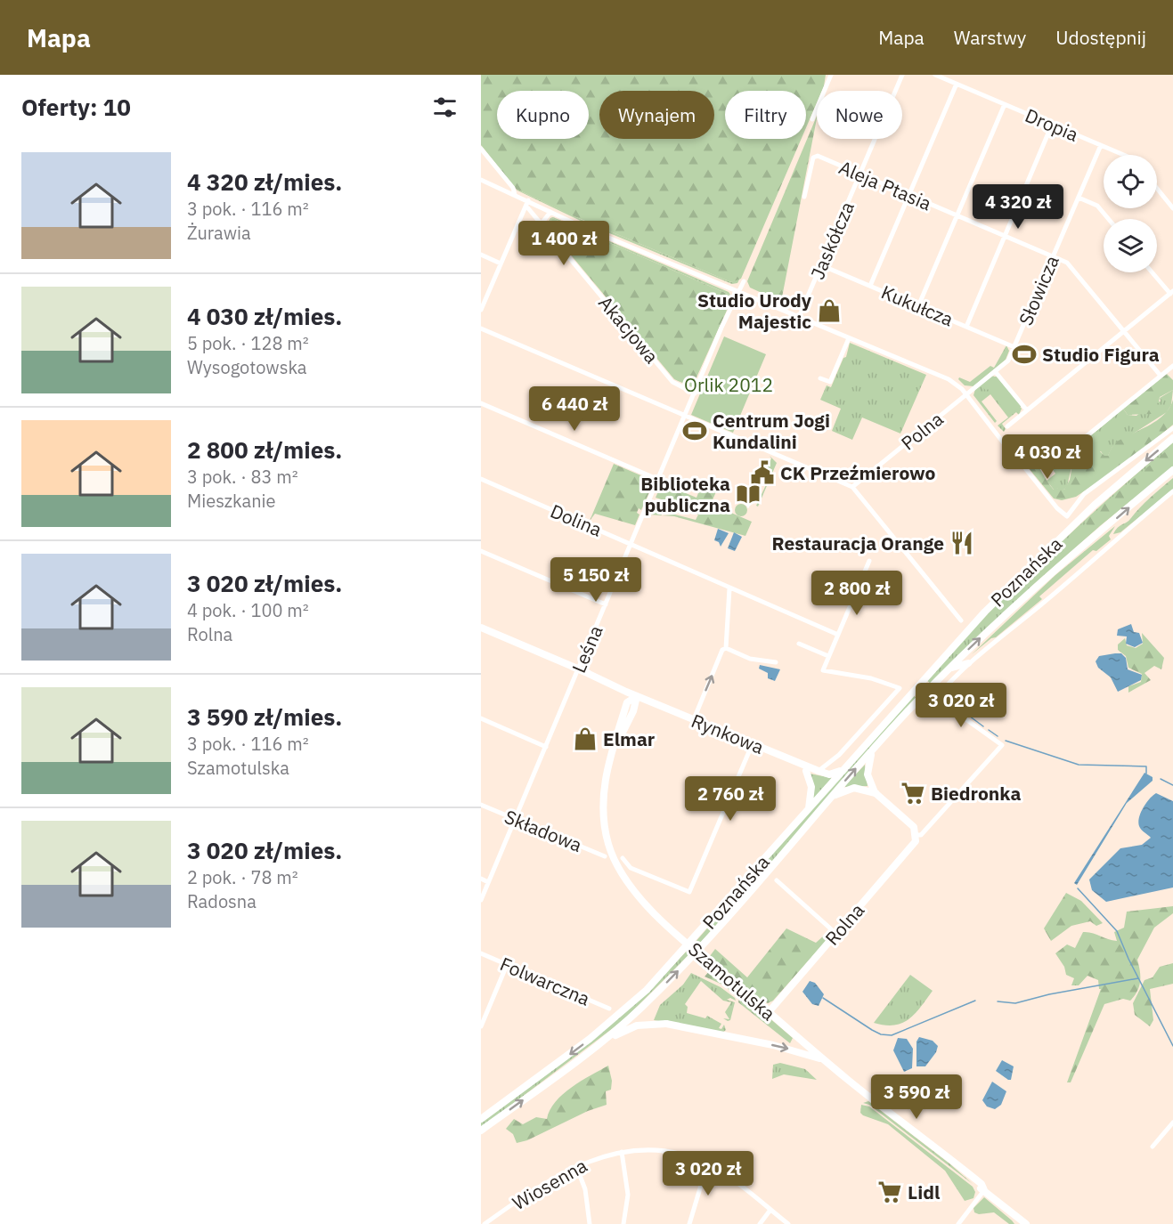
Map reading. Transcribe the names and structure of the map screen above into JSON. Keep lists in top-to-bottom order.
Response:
{
  "streets": {
    "main road": ["Poznańska"],
    "street": [
      "Dropia",
      "Aleja Ptasia",
      "Jaskółcza",
      "Słowicza",
      "Kukułcza",
      "Akacjowa",
      "Polna",
      "Dolina",
      "Leśna",
      "Rynkowa",
      "Składowa",
      "Rolna",
      "Folwarczna",
      "Szamotulska",
      "Wiosenna"
    ]
  },
  "crossings": [
    ["Dropia", "Słowicza"],
    ["Aleja Ptasia", "Jaskółcza"],
    ["Aleja Ptasia", "Słowicza"],
    ["Jaskółcza", "Kukułcza"],
    ["Słowicza", "Kukułcza"],
    ["Słowicza", "Polna"],
    ["Akacjowa", "Leśna"],
    ["Dolina", "Leśna"],
    ["Poznańska", "Rolna"],
    ["Leśna", "Rynkowa"],
    ["Leśna", "Składowa"],
    ["Rynkowa", "Szamotulska"],
    ["Rolna", "Szamotulska"]
  ],
  "parks": ["Orlik 2012"],
  "places": {
    "shop": ["Studio Urody Majestic", "Elmar"],
    "sports": ["Studio Figura", "Centrum Jogi Kundalini"],
    "public building": ["CK Przeźmierowo"],
    "library": ["Biblioteka publiczna"],
    "restaurant": ["Restauracja Orange"],
    "supermarket": ["Biedronka", "Lidl"]
  },
  "page": {
    "header": "Mapa",
    "nav": ["Mapa", "Warstwy", "Udostępnij"],
    "heading": "Oferty: 10",
    "chip": [
      "Kupno",
      "Wynajem",
      "Filtry",
      "Nowe"
    ],
    "list": [
      {
        "name": "4 320 zł/mies.",
        "note": "3 pok. · 116 m² · Żurawia"
      },
      {
        "name": "4 030 zł/mies.",
        "note": "5 pok. · 128 m² · Wysogotowska"
      },
      {
        "name": "2 800 zł/mies.",
        "note": "3 pok. · 83 m² · Mieszkanie"
      },
      {
        "name": "3 020 zł/mies.",
        "note": "4 pok. · 100 m² · Rolna"
      },
      {
        "name": "3 590 zł/mies.",
        "note": "3 pok. · 116 m² · Szamotulska"
      },
      {
        "name": "3 020 zł/mies.",
        "note": "2 pok. · 78 m² · Radosna"
      }
    ],
    "price": [
      "4 320 zł",
      "1 400 zł",
      "6 440 zł",
      "4 030 zł",
      "5 150 zł",
      "2 800 zł",
      "3 020 zł",
      "2 760 zł",
      "3 590 zł",
      "3 020 zł"
    ]
  }
}
